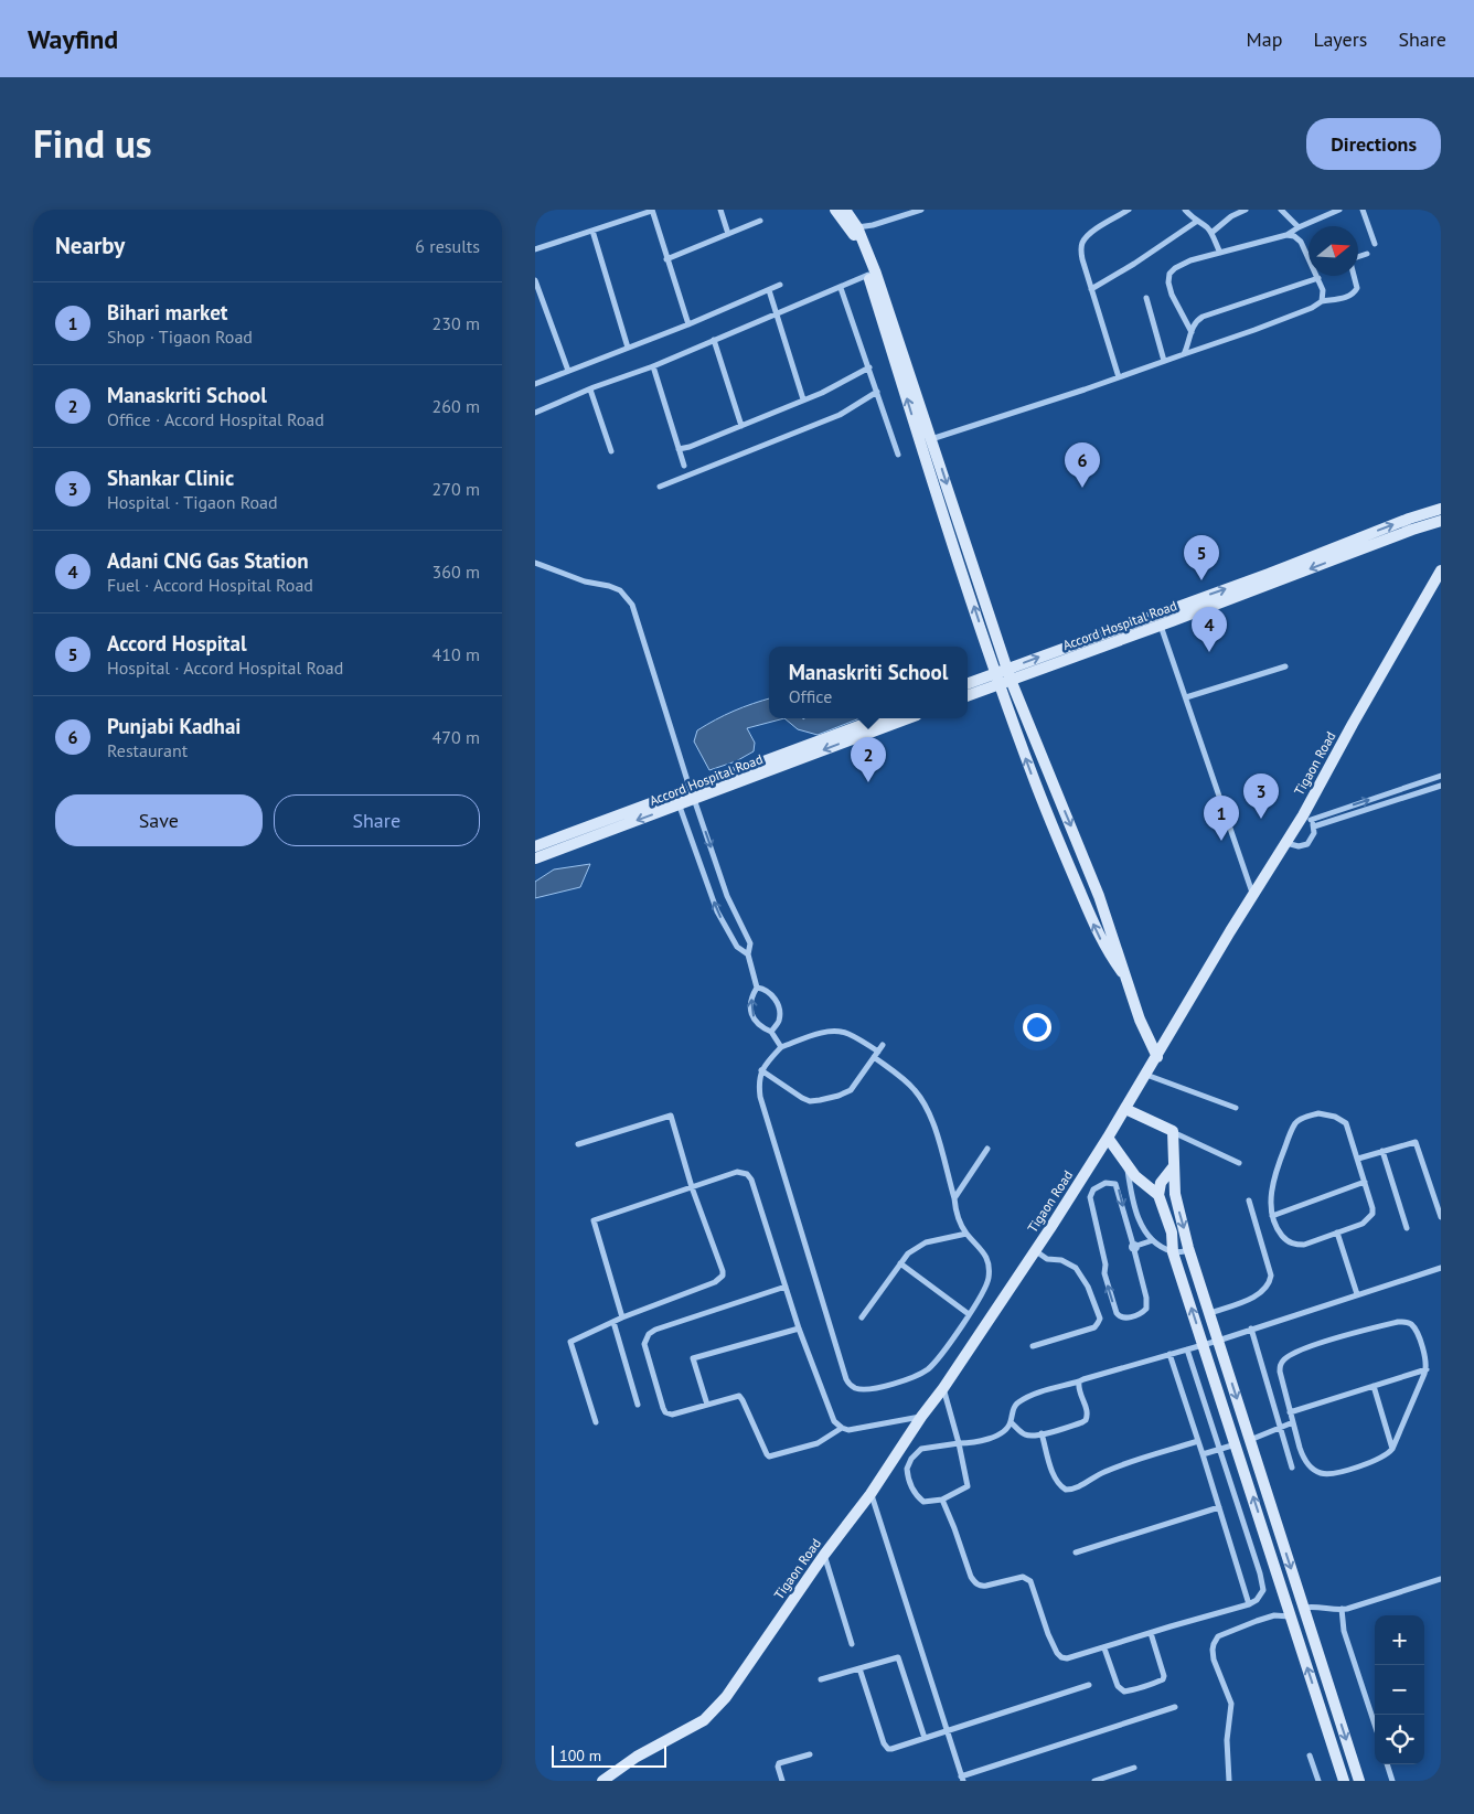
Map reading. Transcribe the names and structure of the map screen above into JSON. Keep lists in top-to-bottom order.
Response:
{
  "streets": {
    "street": ["Accord Hospital Road", "Tigaon Road"]
  },
  "scale_bar": "100 m",
  "north": "right",
  "page": {
    "header": "Wayfind",
    "nav": ["Map", "Layers", "Share"],
    "title": "Find us",
    "buttons": [
      "Directions",
      ["Save", "Share"]
    ],
    "heading": ["Nearby", "6 results"],
    "list": [
      {
        "mark": "1",
        "name": "Bihari market",
        "note": "Shop · Tigaon Road",
        "value": "230 m"
      },
      {
        "mark": "2",
        "name": "Manaskriti School",
        "note": "Office · Accord Hospital Road",
        "value": "260 m"
      },
      {
        "mark": "3",
        "name": "Shankar Clinic",
        "note": "Hospital · Tigaon Road",
        "value": "270 m"
      },
      {
        "mark": "4",
        "name": "Adani CNG Gas Station",
        "note": "Fuel · Accord Hospital Road",
        "value": "360 m"
      },
      {
        "mark": "5",
        "name": "Accord Hospital",
        "note": "Hospital · Accord Hospital Road",
        "value": "410 m"
      },
      {
        "mark": "6",
        "name": "Punjabi Kadhai",
        "note": "Restaurant",
        "value": "470 m"
      }
    ],
    "pins": [
      "6",
      "5",
      "4",
      "2",
      "3",
      "1"
    ],
    "popup": ["Manaskriti School", "Office"],
    "map_buttons": ["+", "−"],
    "scale": "100 m"
  }
}
